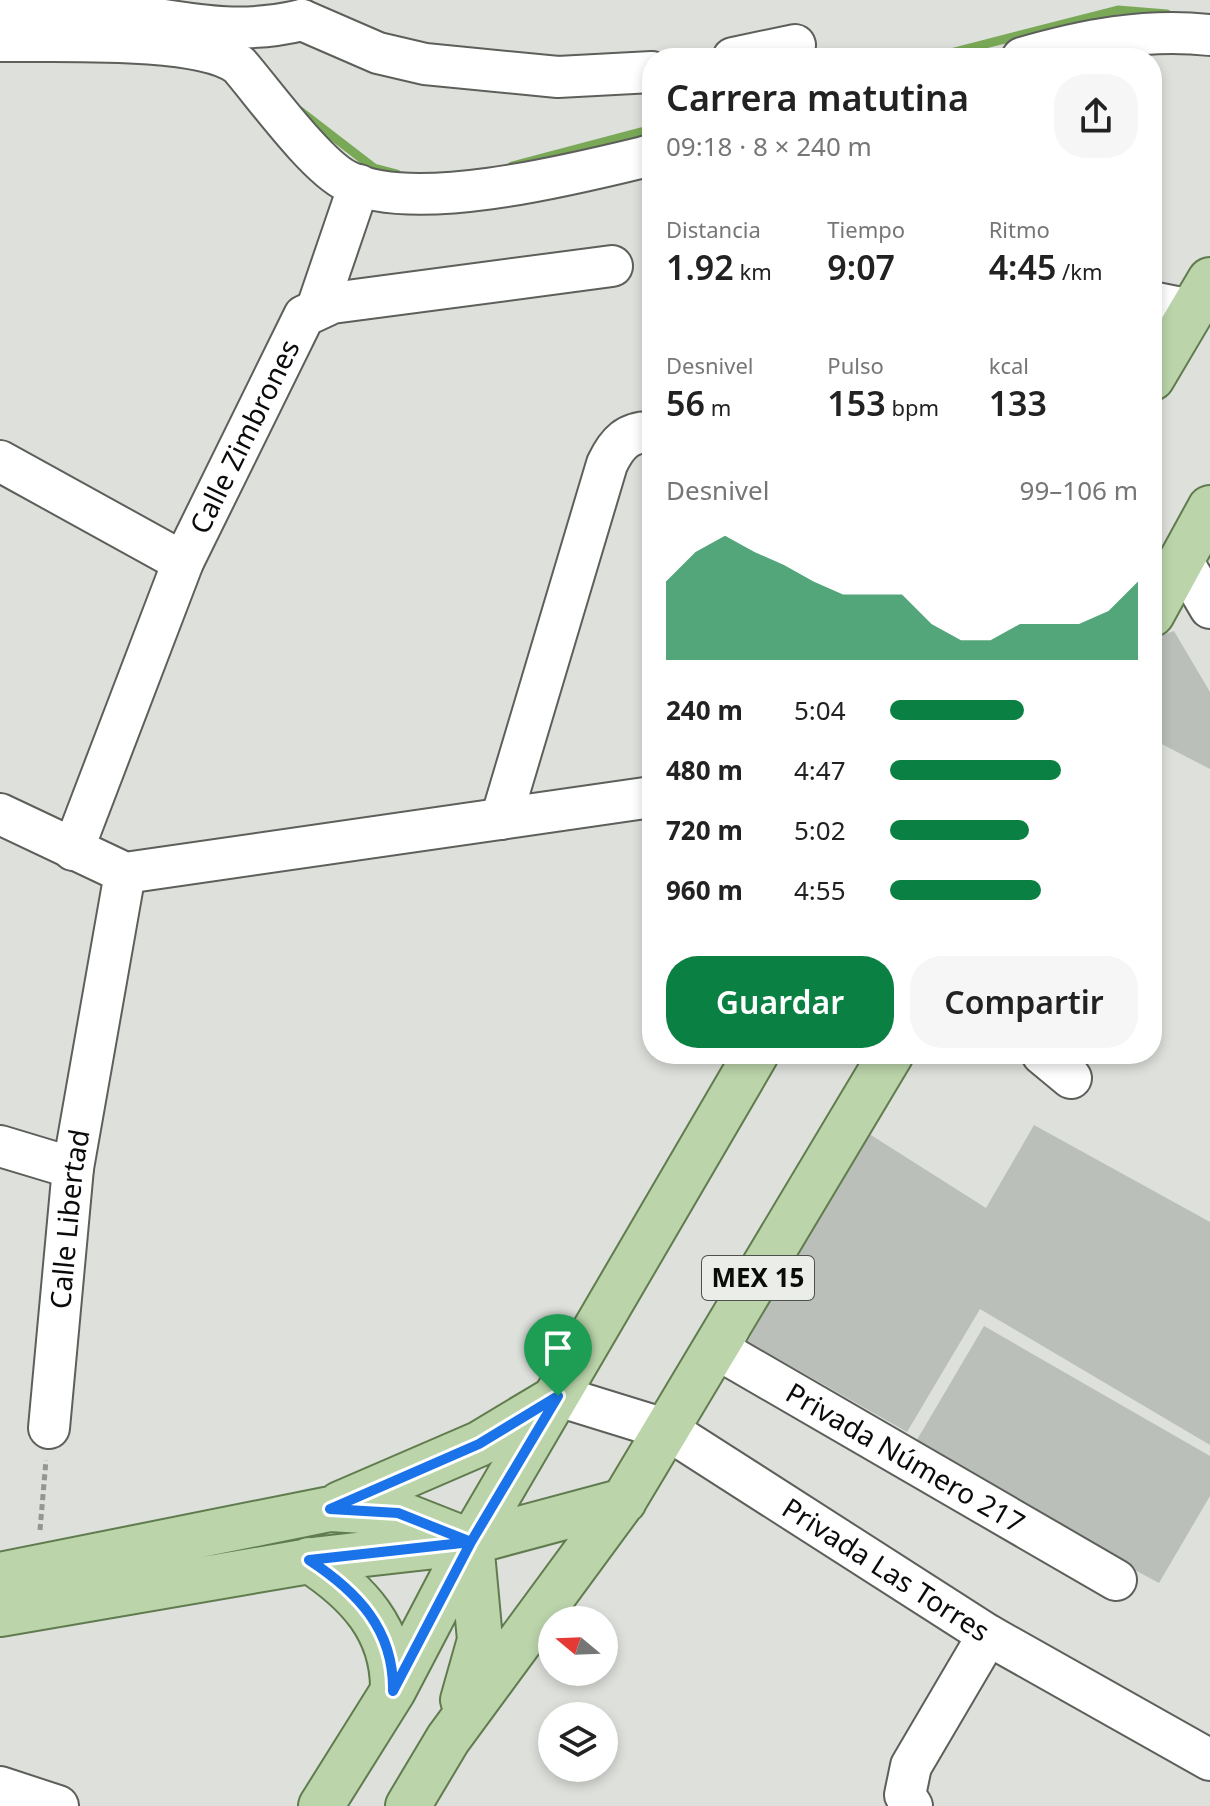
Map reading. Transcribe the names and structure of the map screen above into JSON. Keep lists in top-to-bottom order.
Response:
{
  "streets": {
    "main road": ["MEX 15"],
    "street": [
      "Calle Zimbrones",
      "Calle Libertad",
      "Privada Número 217",
      "Privada Las Torres"
    ]
  },
  "crossings": [
    ["MEX 15", "Privada Número 217"],
    ["MEX 15", "Privada Las Torres"]
  ],
  "north": "left",
  "page": {
    "heading": ["Carrera matutina", "09:18 · 8 × 240 m"],
    "stats": [
      ["Distancia", "1.92 km"],
      ["Tiempo", "9:07"],
      ["Ritmo", "4:45 /km"],
      ["Desnivel", "56 m"],
      ["Pulso", "153 bpm"],
      ["kcal", "133"]
    ],
    "chart": ["Desnivel", "99–106 m"],
    "list": [
      {
        "name": "240 m",
        "note": "5:04"
      },
      {
        "name": "480 m",
        "note": "4:47"
      },
      {
        "name": "720 m",
        "note": "5:02"
      },
      {
        "name": "960 m",
        "note": "4:55"
      }
    ],
    "buttons": ["Guardar", "Compartir"]
  }
}
